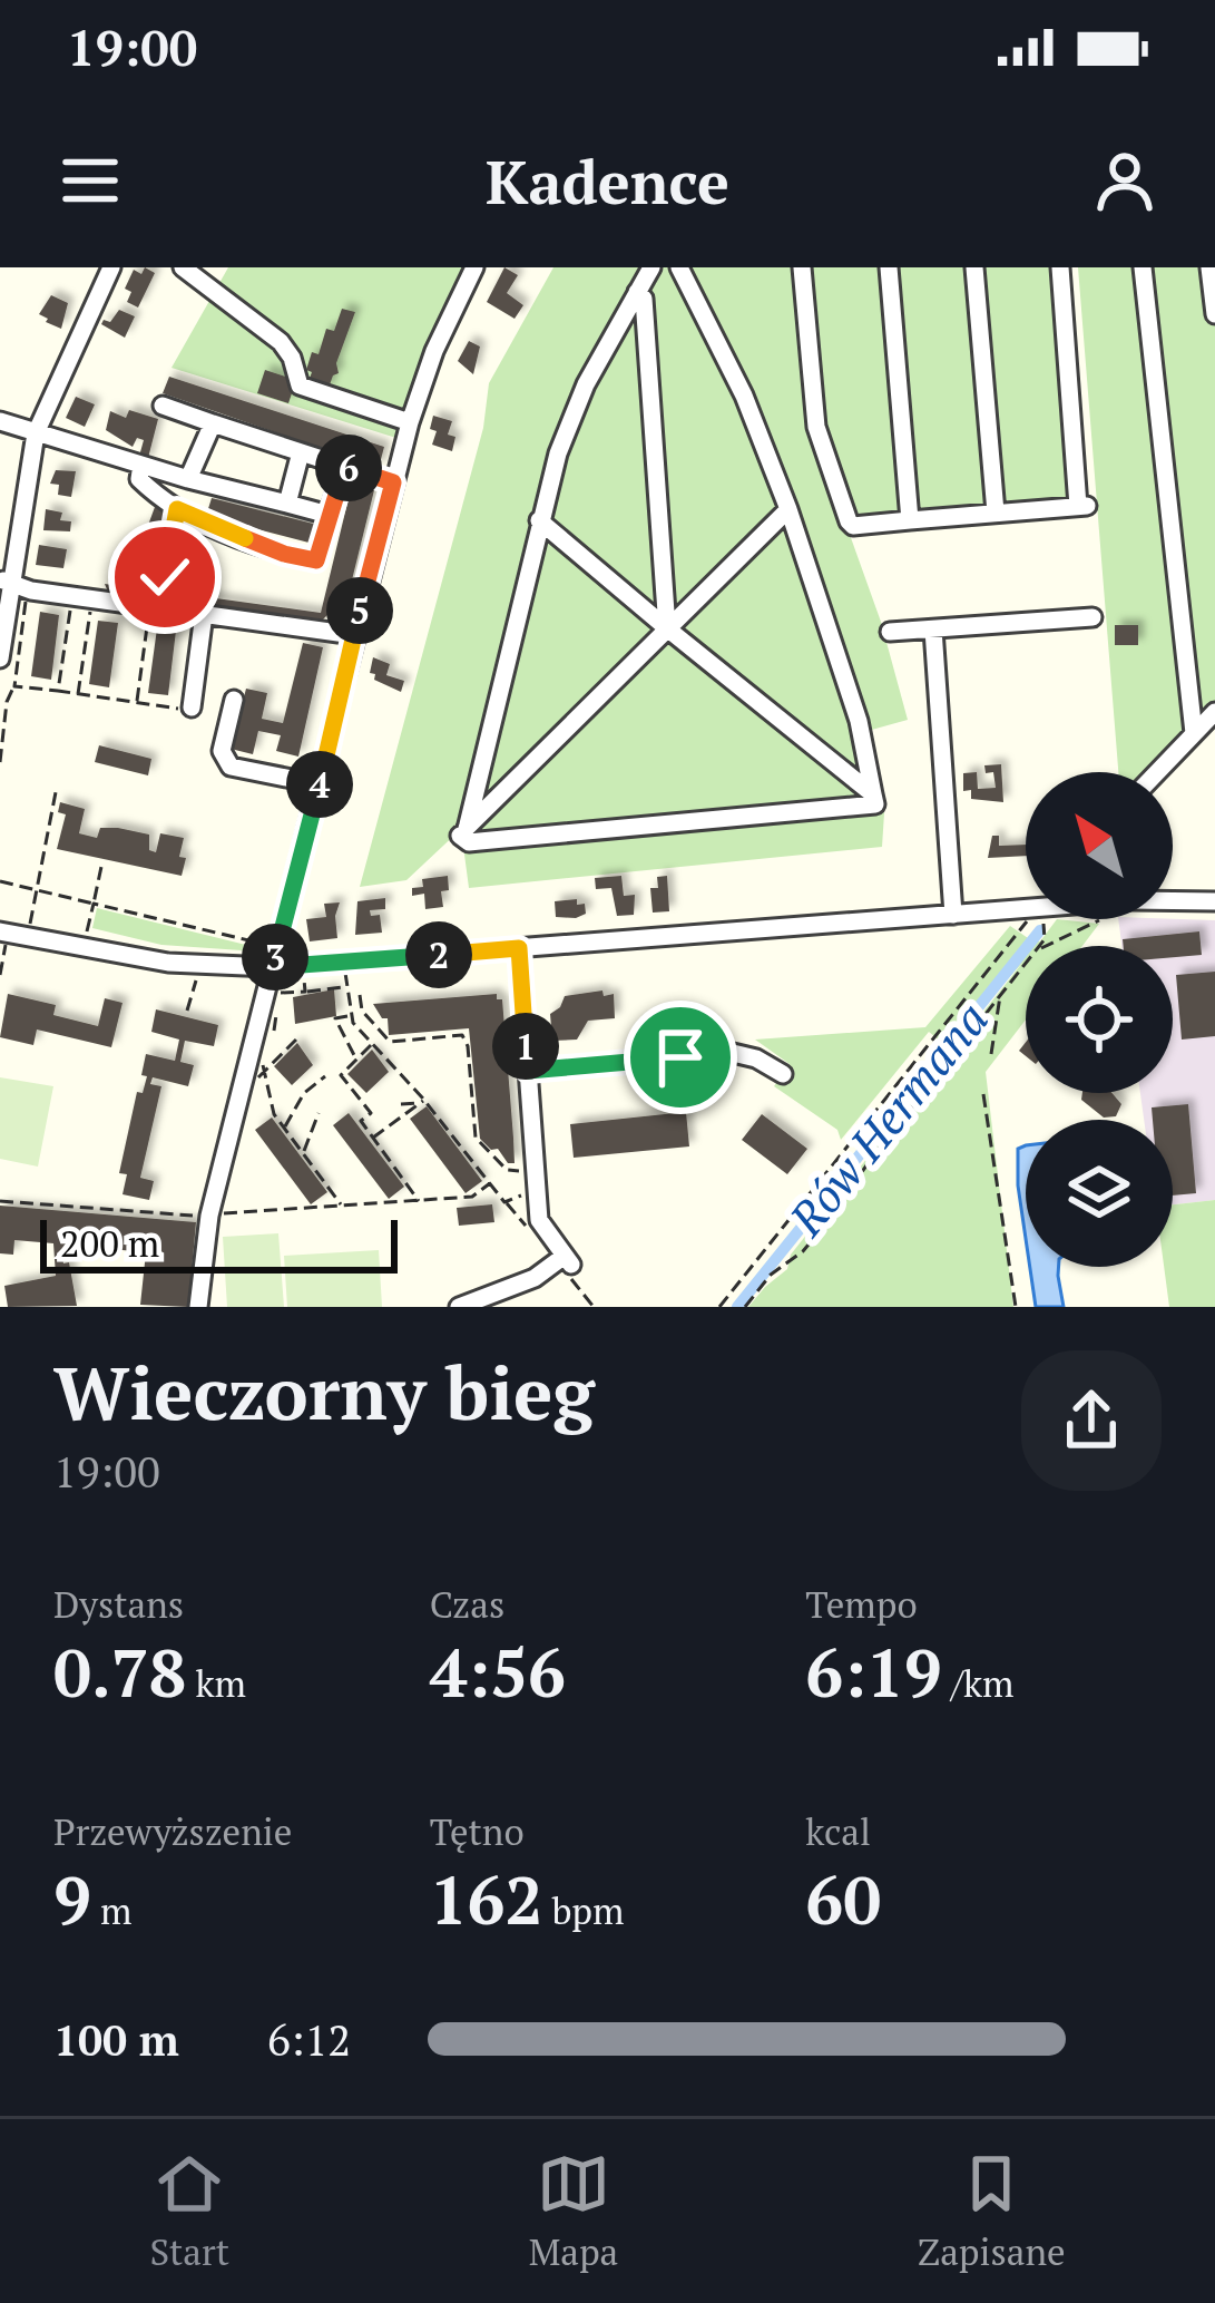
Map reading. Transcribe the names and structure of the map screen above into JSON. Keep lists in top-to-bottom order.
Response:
{
  "water": ["Rów Hermana"],
  "scale_bar": "200 m",
  "north": "top left",
  "page": {
    "status": "19:00",
    "header": "Kadence",
    "pins": [
      "6",
      "5",
      "4",
      "2",
      "3",
      "1"
    ],
    "scale": "200 m",
    "heading": ["Wieczorny bieg", "19:00"],
    "stats": [
      ["Dystans", "0.78 km"],
      ["Czas", "4:56"],
      ["Tempo", "6:19 /km"],
      ["Przewyższenie", "9 m"],
      ["Tętno", "162 bpm"],
      ["kcal", "60"]
    ],
    "list": [
      {
        "name": "100 m",
        "note": "6:12"
      }
    ],
    "tabs": ["Start", "Mapa", "Zapisane"]
  }
}
